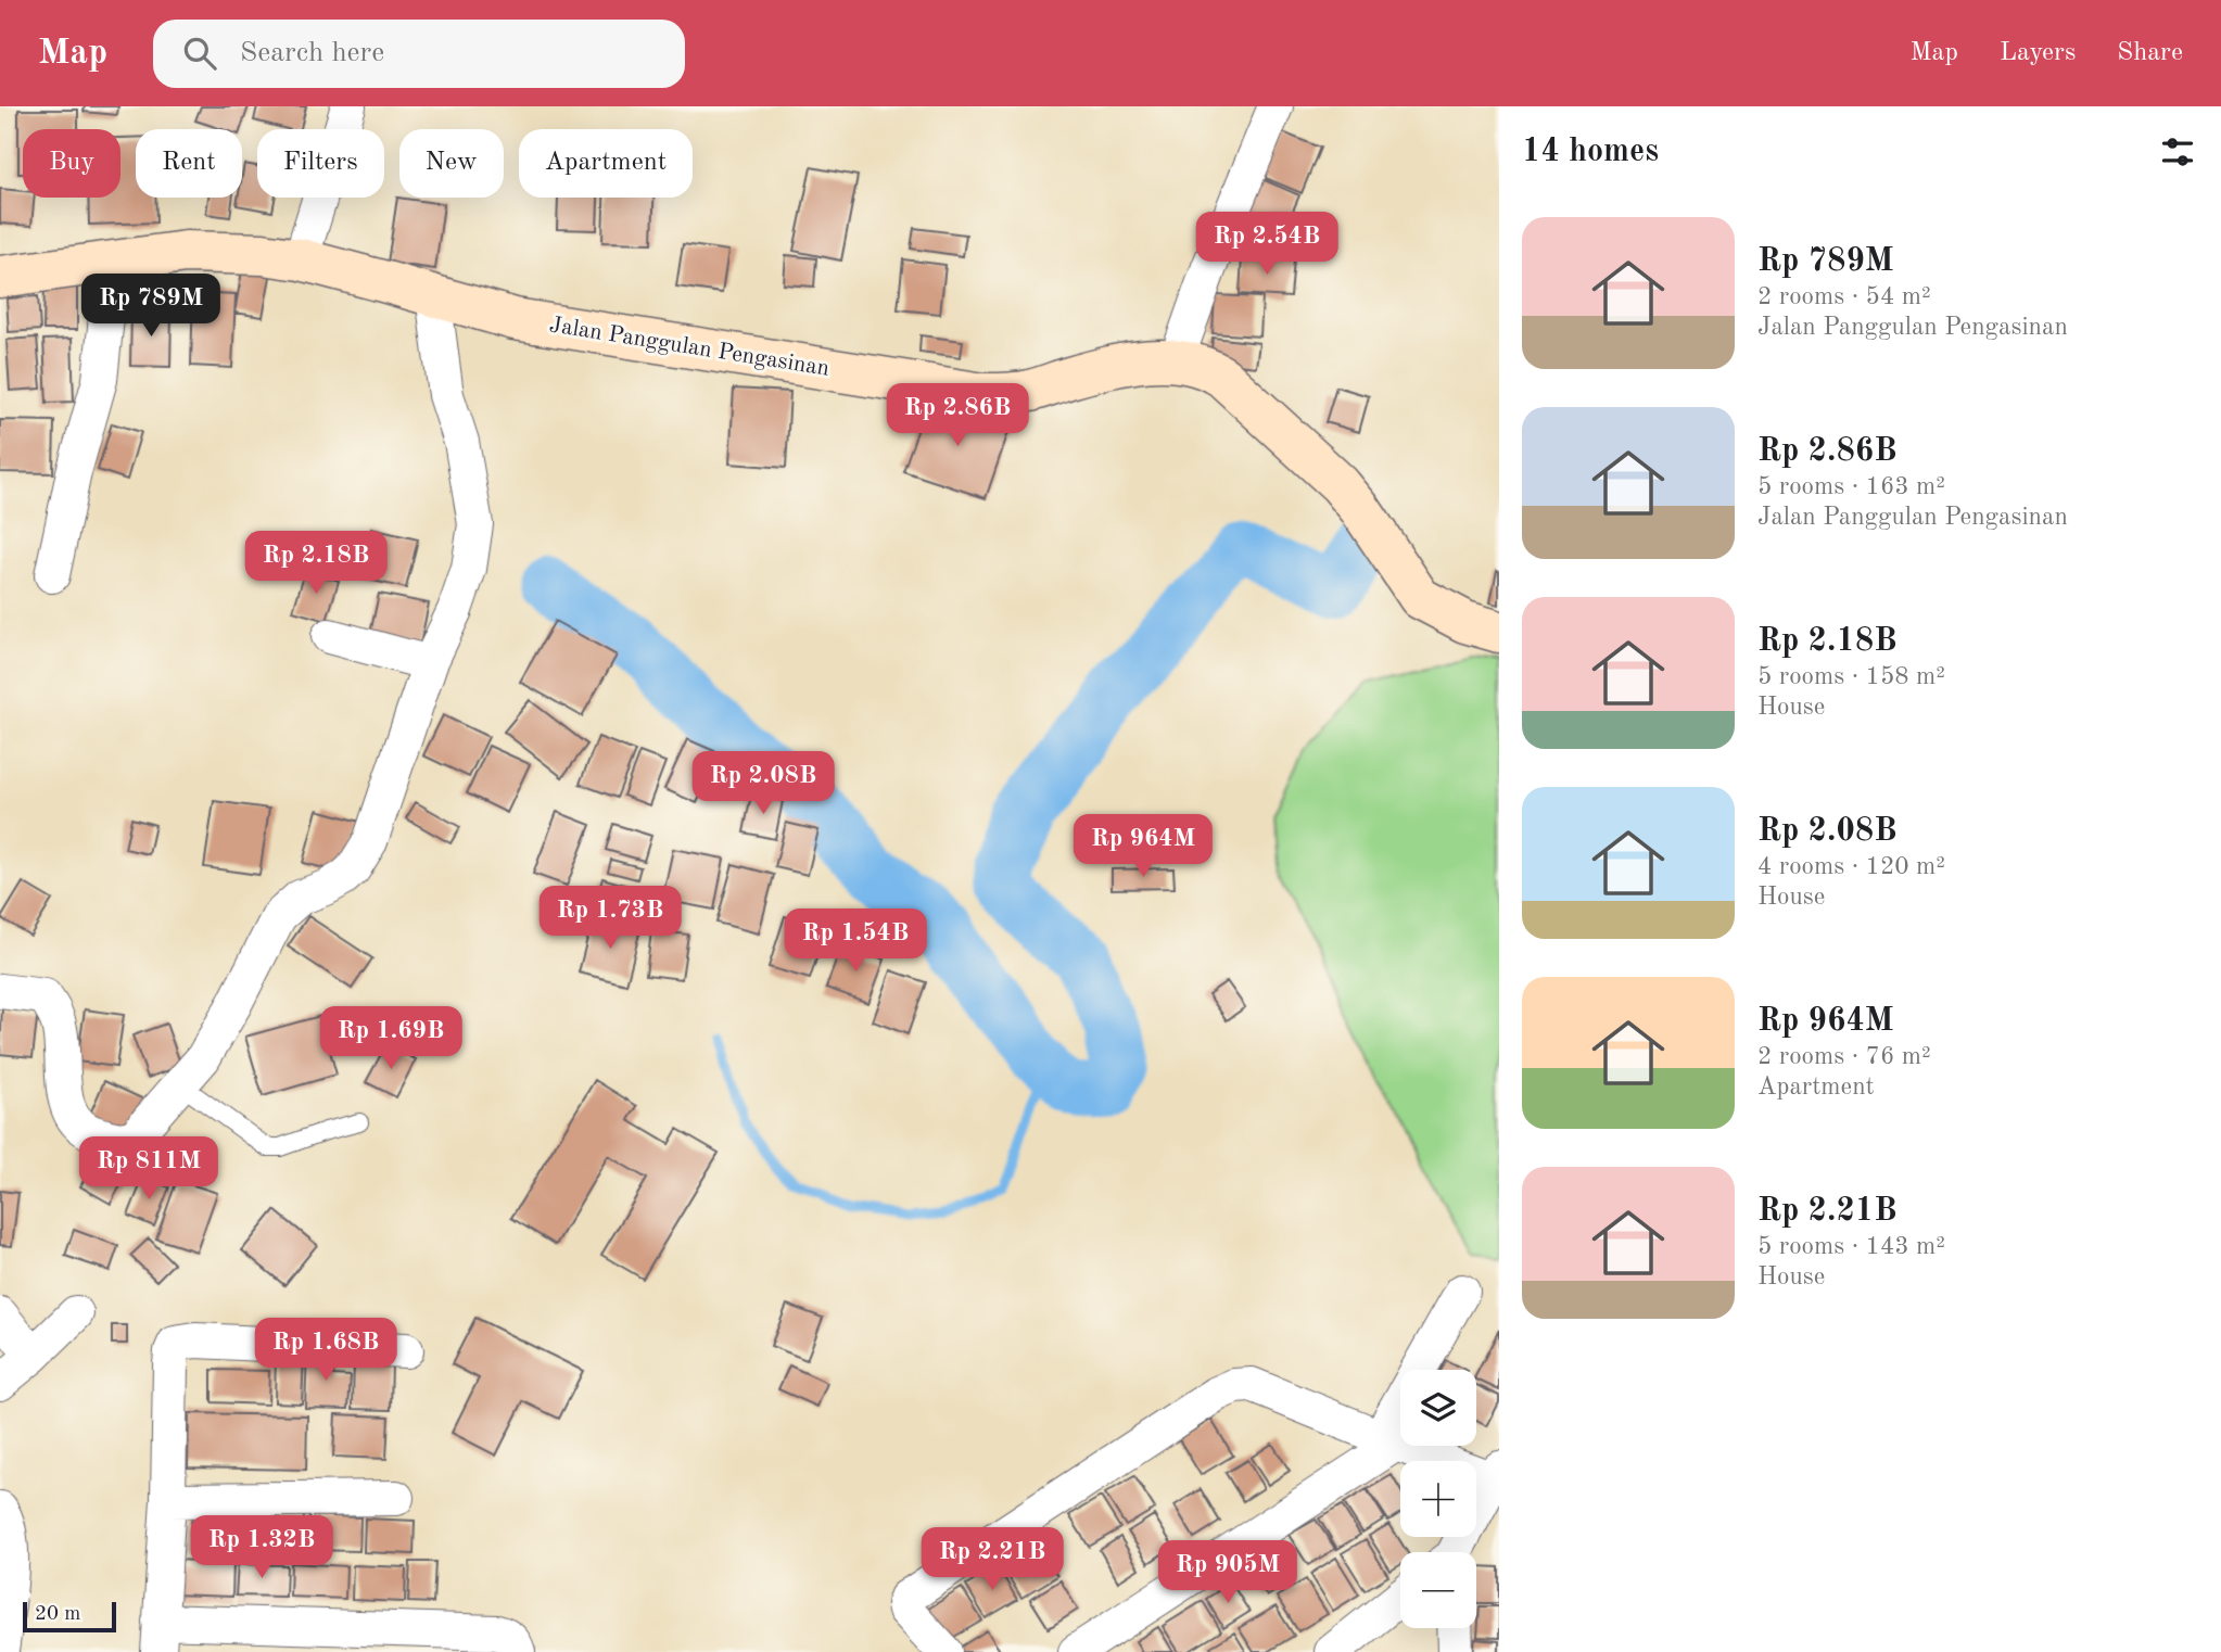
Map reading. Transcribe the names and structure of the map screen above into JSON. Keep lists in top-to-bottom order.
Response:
{
  "streets": {
    "street": ["Jalan Panggulan Pengasinan"]
  },
  "scale_bar": "20 m",
  "page": {
    "header": "Map",
    "search": "Search here",
    "nav": ["Map", "Layers", "Share"],
    "heading": "14 homes",
    "chip": [
      "Buy",
      "Rent",
      "Filters",
      "New",
      "Apartment"
    ],
    "list": [
      {
        "name": "Rp 789M",
        "note": "2 rooms · 54 m² · Jalan Panggulan Pengasinan"
      },
      {
        "name": "Rp 2.86B",
        "note": "5 rooms · 163 m² · Jalan Panggulan Pengasinan"
      },
      {
        "name": "Rp 2.18B",
        "note": "5 rooms · 158 m² · House"
      },
      {
        "name": "Rp 2.08B",
        "note": "4 rooms · 120 m² · House"
      },
      {
        "name": "Rp 964M",
        "note": "2 rooms · 76 m² · Apartment"
      },
      {
        "name": "Rp 2.21B",
        "note": "5 rooms · 143 m² · House"
      }
    ],
    "price": [
      "Rp 2.54B",
      "Rp 789M",
      "Rp 2.86B",
      "Rp 2.18B",
      "Rp 2.08B",
      "Rp 964M",
      "Rp 1.73B",
      "Rp 1.54B",
      "Rp 1.69B",
      "Rp 811M",
      "Rp 1.68B",
      "Rp 1.32B",
      "Rp 2.21B",
      "Rp 905M"
    ],
    "map_buttons": ["+", "−"],
    "scale": "20 m"
  }
}
